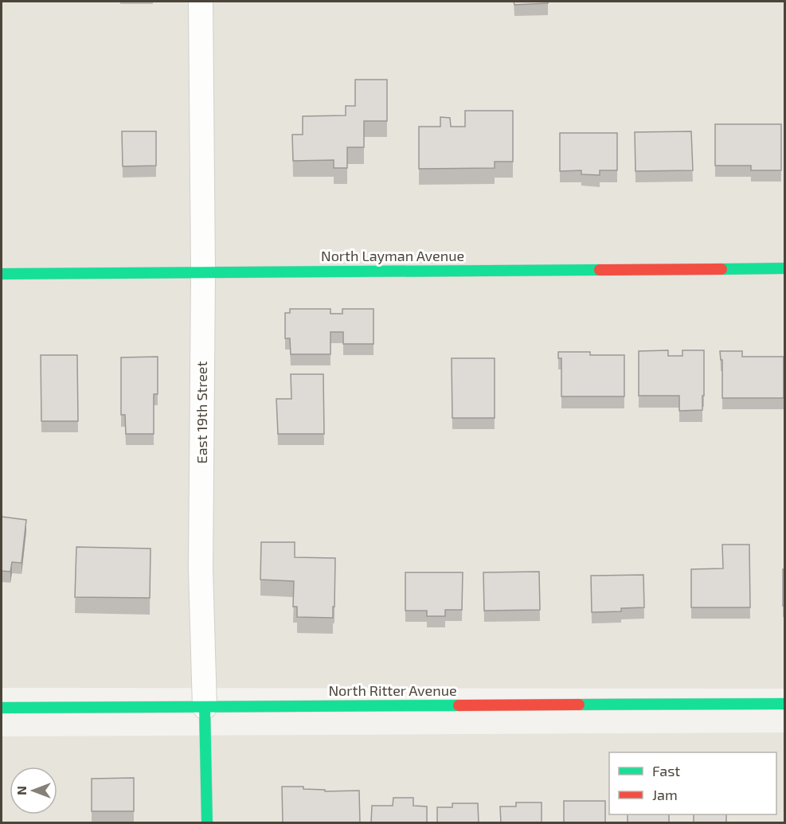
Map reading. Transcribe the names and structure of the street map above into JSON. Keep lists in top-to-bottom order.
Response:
{
  "streets": {
    "street": ["North Layman Avenue", "East 19th Street", "North Ritter Avenue"]
  },
  "crossings": [
    ["North Layman Avenue", "East 19th Street"],
    ["East 19th Street", "North Ritter Avenue"]
  ],
  "legend": ["Fast", "Jam"],
  "north": "left"
}
